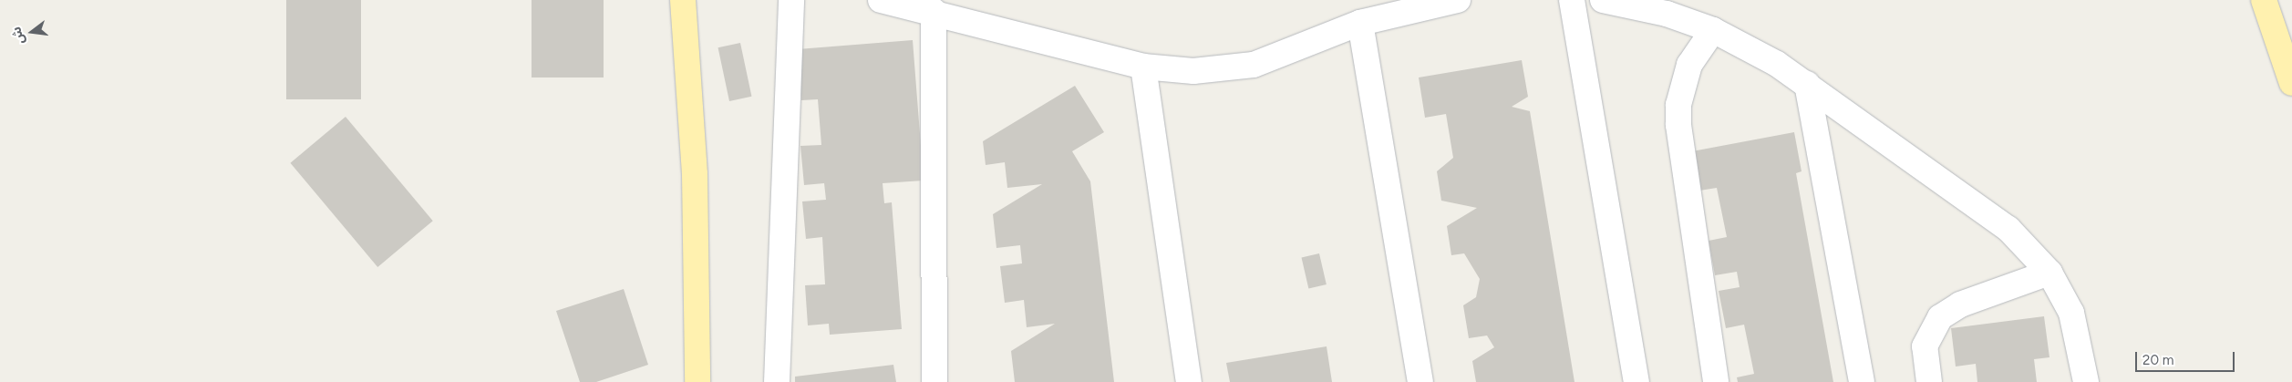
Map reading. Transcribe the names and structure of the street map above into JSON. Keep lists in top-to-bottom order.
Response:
{
  "scale_bar": "20 m",
  "north": "left"
}
